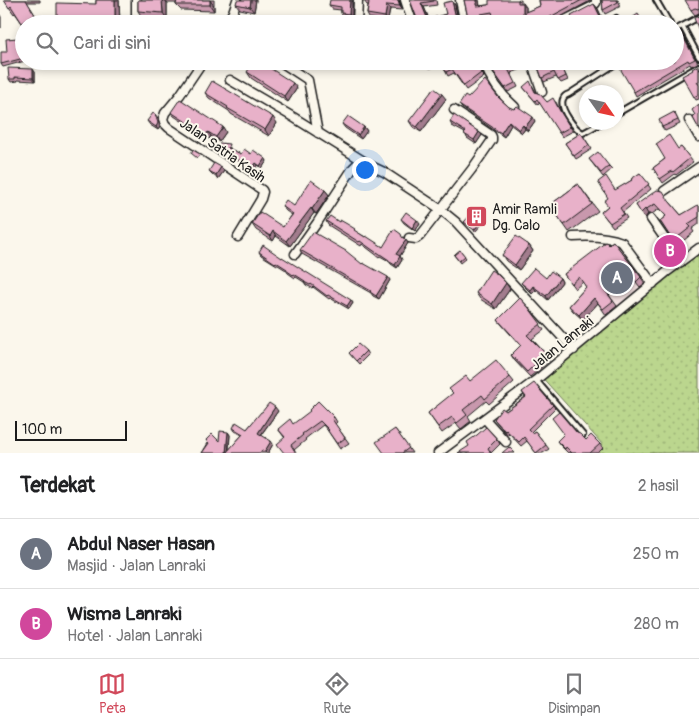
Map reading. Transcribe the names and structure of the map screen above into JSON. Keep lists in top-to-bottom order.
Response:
{
  "streets": {
    "street": ["Jalan Satria Kasih", "Jalan Lanraki"]
  },
  "places": {
    "building": ["Amir Ramli Dg. Calo"]
  },
  "scale_bar": "100 m",
  "north": "bottom right",
  "page": {
    "search": "Cari di sini",
    "pins": ["B", "A"],
    "scale": "100 m",
    "heading": ["Terdekat", "2 hasil"],
    "list": [
      {
        "mark": "A",
        "name": "Abdul Naser Hasan",
        "note": "Masjid · Jalan Lanraki",
        "value": "250 m"
      },
      {
        "mark": "B",
        "name": "Wisma Lanraki",
        "note": "Hotel · Jalan Lanraki",
        "value": "280 m"
      }
    ],
    "nav": ["Peta", "Rute", "Disimpan"]
  }
}
